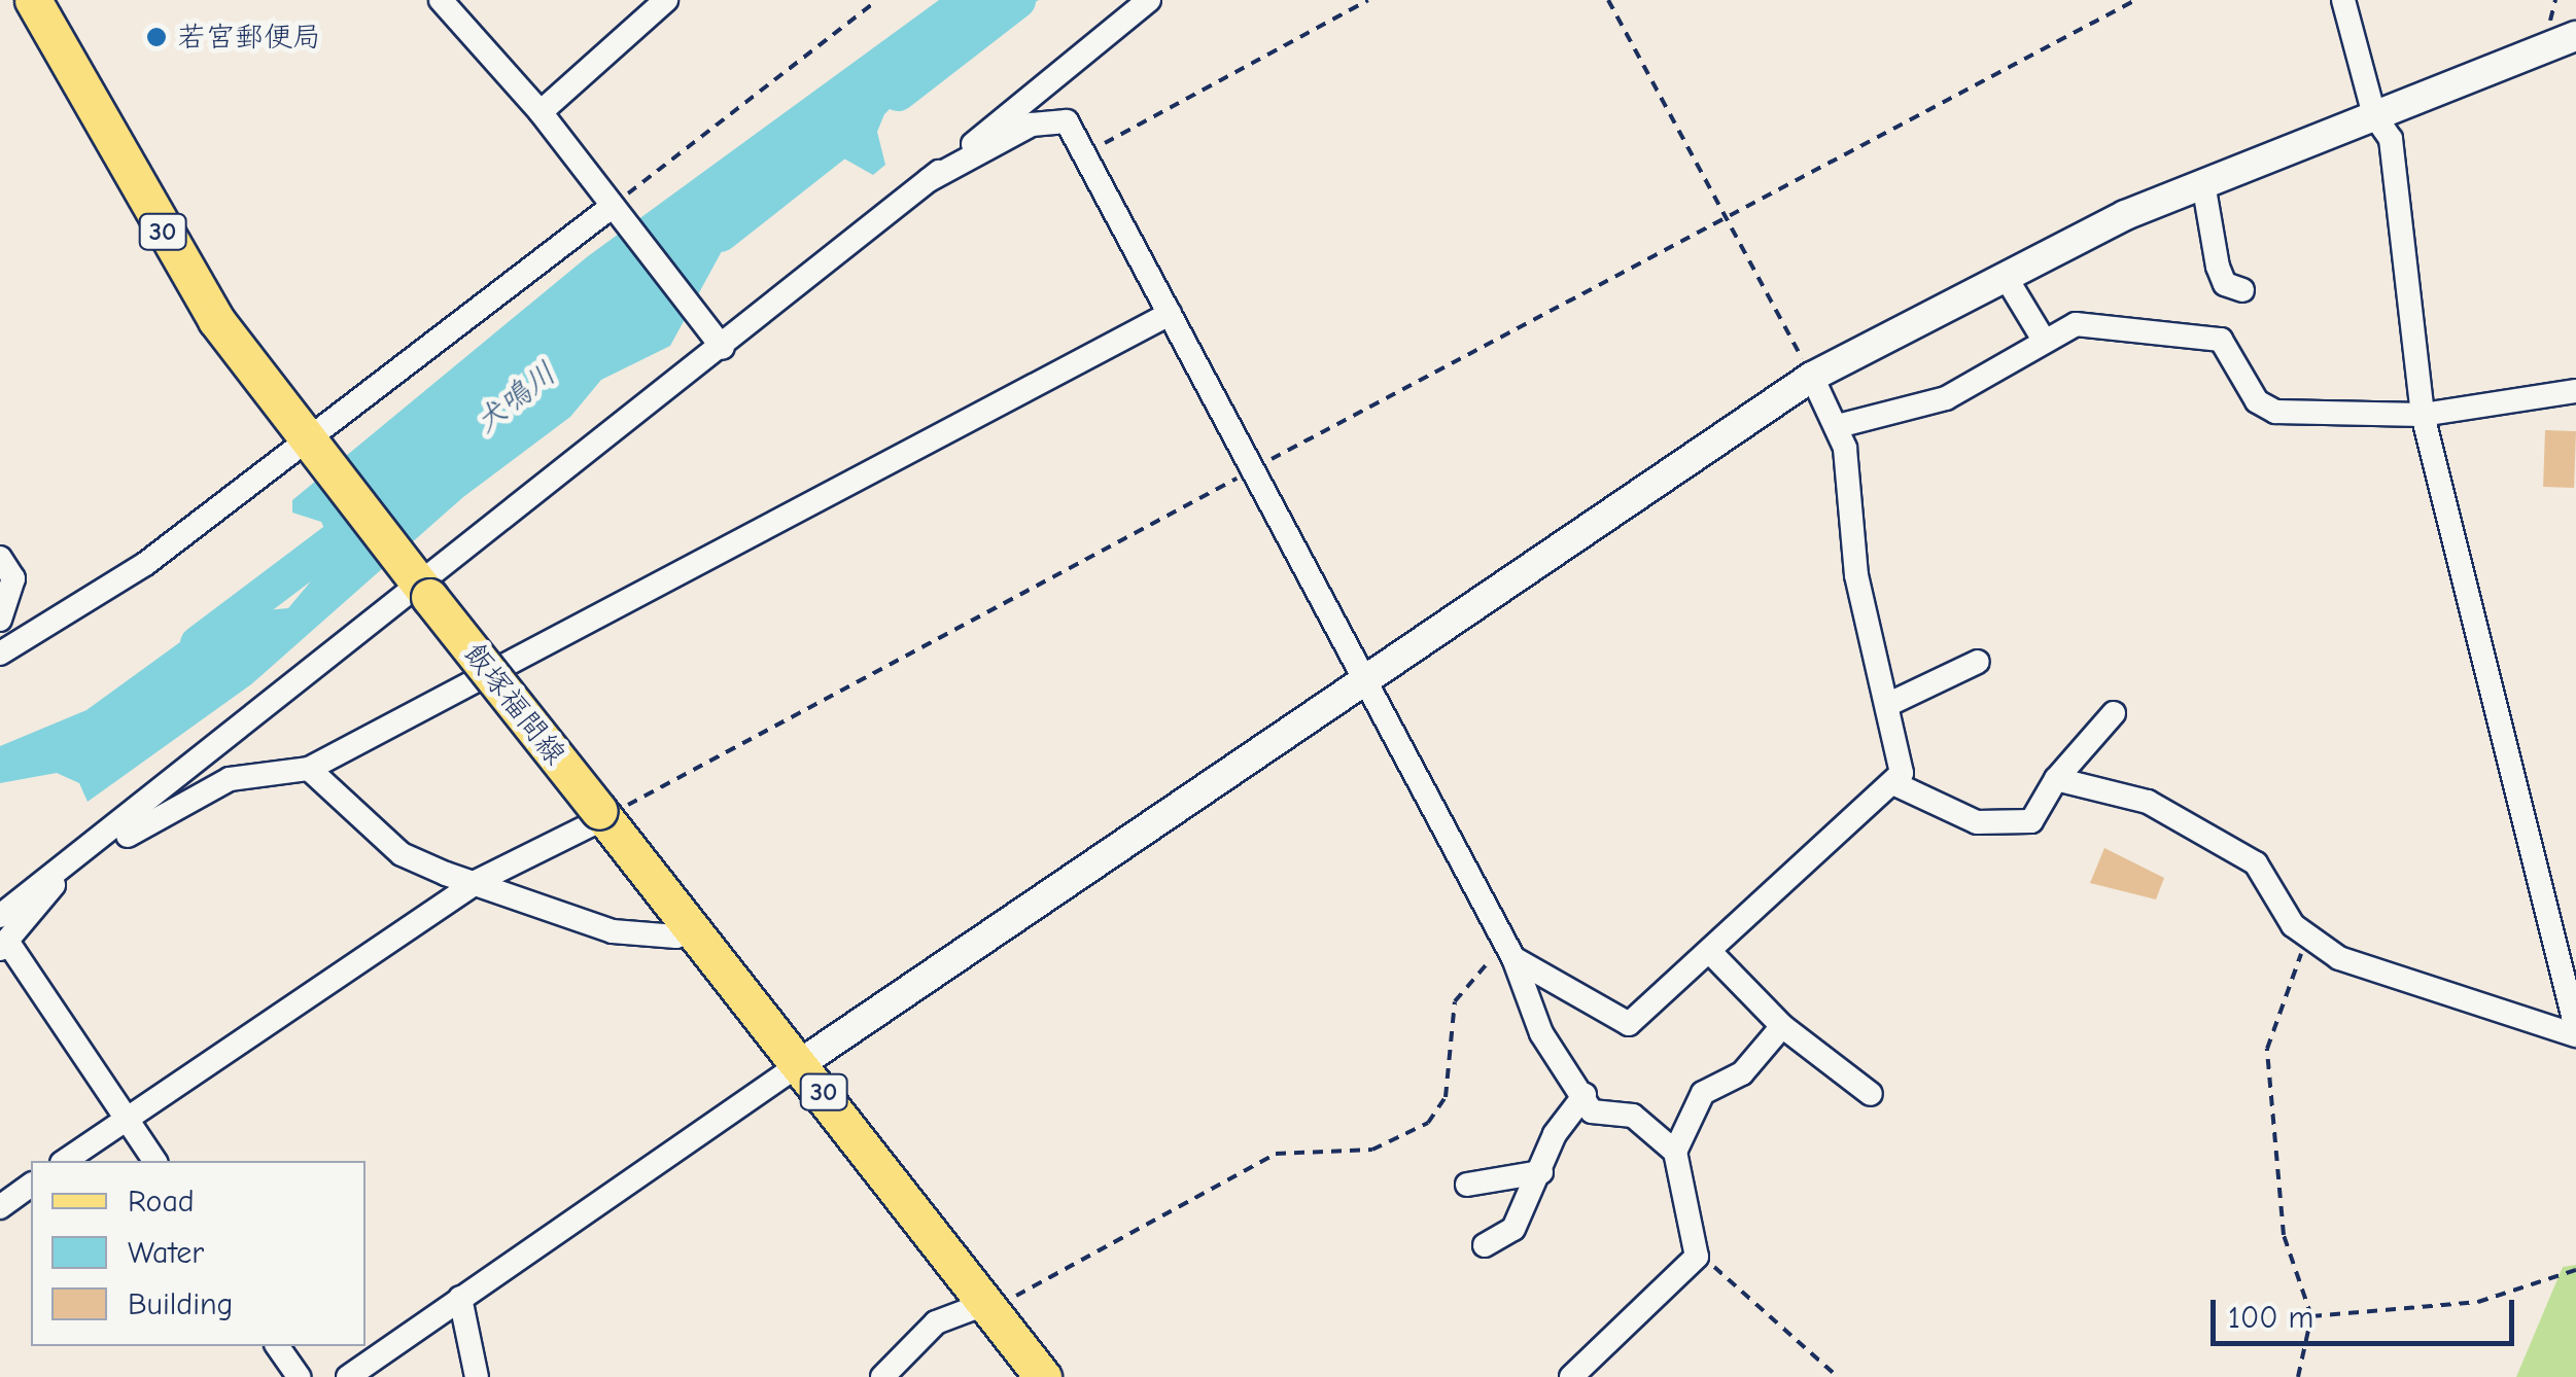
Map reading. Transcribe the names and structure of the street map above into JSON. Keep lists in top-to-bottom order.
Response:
{
  "streets": {
    "main road": ["30", "飯塚福間線"]
  },
  "water": ["犬鳴川"],
  "places": ["若宮郵便局"],
  "legend": ["Road", "Water", "Building"],
  "scale_bar": "100 m"
}
